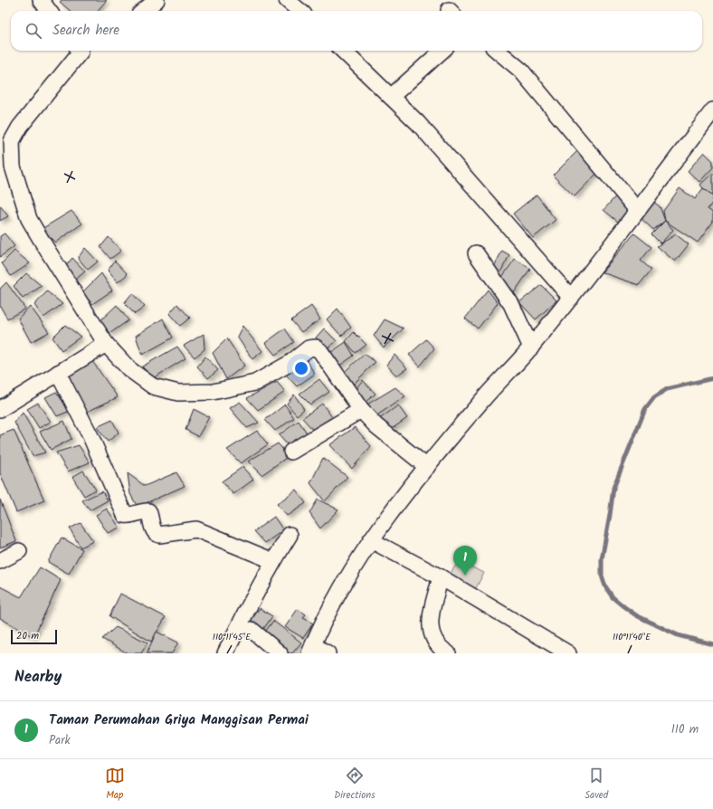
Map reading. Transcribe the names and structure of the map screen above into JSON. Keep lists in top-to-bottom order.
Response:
{
  "scale_bar": "20 m",
  "page": {
    "search": "Search here",
    "pins": "1",
    "scale": "20 m",
    "heading": "Nearby",
    "list": [
      {
        "mark": "1",
        "name": "Taman Perumahan Griya Manggisan Permai",
        "note": "Park",
        "value": "110 m"
      }
    ],
    "nav": ["Map", "Directions", "Saved"]
  },
  "coordinates": ["110°11'45\"E", "110°11'40\"E"]
}
